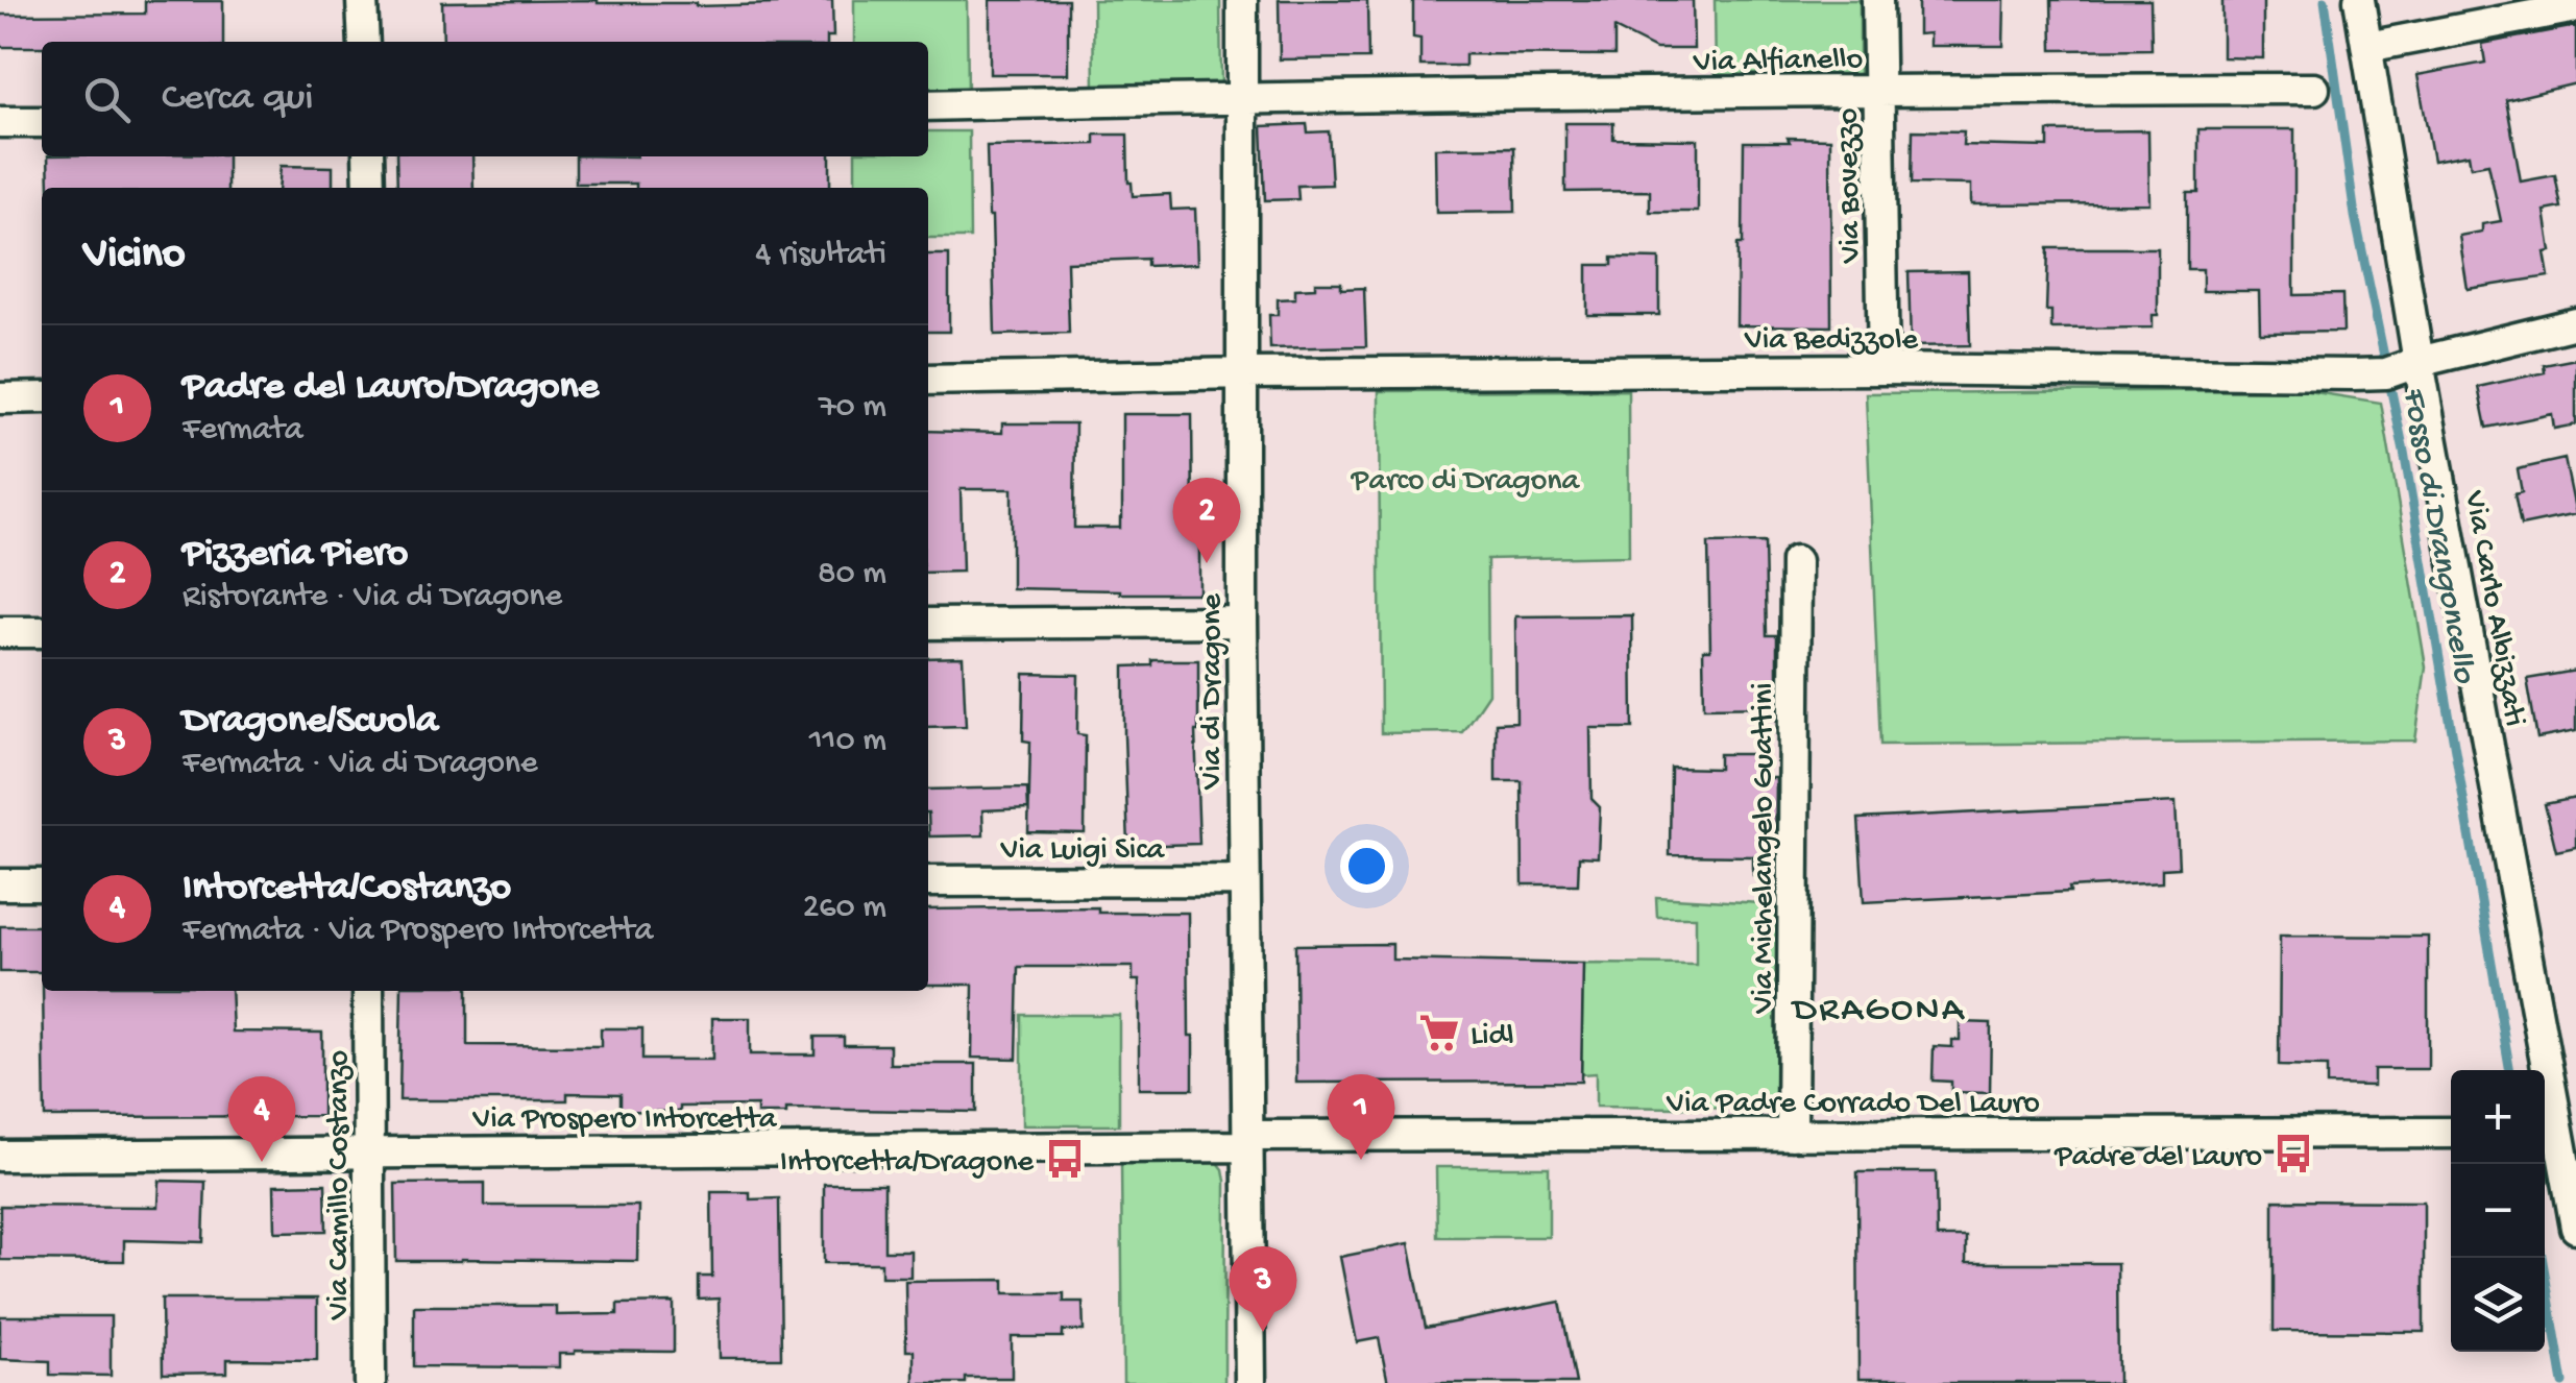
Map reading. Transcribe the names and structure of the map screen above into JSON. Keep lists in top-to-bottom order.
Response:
{
  "streets": {
    "street": [
      "Via Alfianello",
      "Via Bovezzo",
      "Via Bedizzole",
      "Via Carlo Albizzati",
      "Via di Dragone",
      "Via Luigi Sica",
      "Via Michelangelo Guattini",
      "Via Padre Corrado Del Lauro",
      "Via Prospero Intorcetta",
      "Via Camillo Costanzo"
    ]
  },
  "crossings": [
    ["Via Alfianello", "Via Bovezzo"],
    ["Via Alfianello", "Via di Dragone"],
    ["Via Bovezzo", "Via Bedizzole"],
    ["Via Bedizzole", "Via Carlo Albizzati"],
    ["Via Bedizzole", "Via di Dragone"],
    ["Via di Dragone", "Via Luigi Sica"],
    ["Via di Dragone", "Via Padre Corrado Del Lauro"],
    ["Via di Dragone", "Via Prospero Intorcetta"],
    ["Via Michelangelo Guattini", "Via Padre Corrado Del Lauro"],
    ["Via Padre Corrado Del Lauro", "Via Prospero Intorcetta"],
    ["Via Prospero Intorcetta", "Via Camillo Costanzo"]
  ],
  "districts": ["DRAGONA"],
  "water": ["Fosso di Drangoncello"],
  "parks": ["Parco di Dragona"],
  "places": {
    "supermarket": ["Lidl"],
    "bus stop": ["Padre del Lauro", "Intorcetta/Dragone"]
  },
  "page": {
    "search": "Cerca qui",
    "heading": ["Vicino", "4 risultati"],
    "list": [
      {
        "mark": "1",
        "name": "Padre del Lauro/Dragone",
        "note": "Fermata",
        "value": "70 m"
      },
      {
        "mark": "2",
        "name": "Pizzeria Piero",
        "note": "Ristorante · Via di Dragone",
        "value": "80 m"
      },
      {
        "mark": "3",
        "name": "Dragone/Scuola",
        "note": "Fermata · Via di Dragone",
        "value": "110 m"
      },
      {
        "mark": "4",
        "name": "Intorcetta/Costanzo",
        "note": "Fermata · Via Prospero Intorcetta",
        "value": "260 m"
      }
    ],
    "pins": [
      "2",
      "1",
      "4",
      "3"
    ],
    "map_buttons": ["+", "−"]
  }
}
